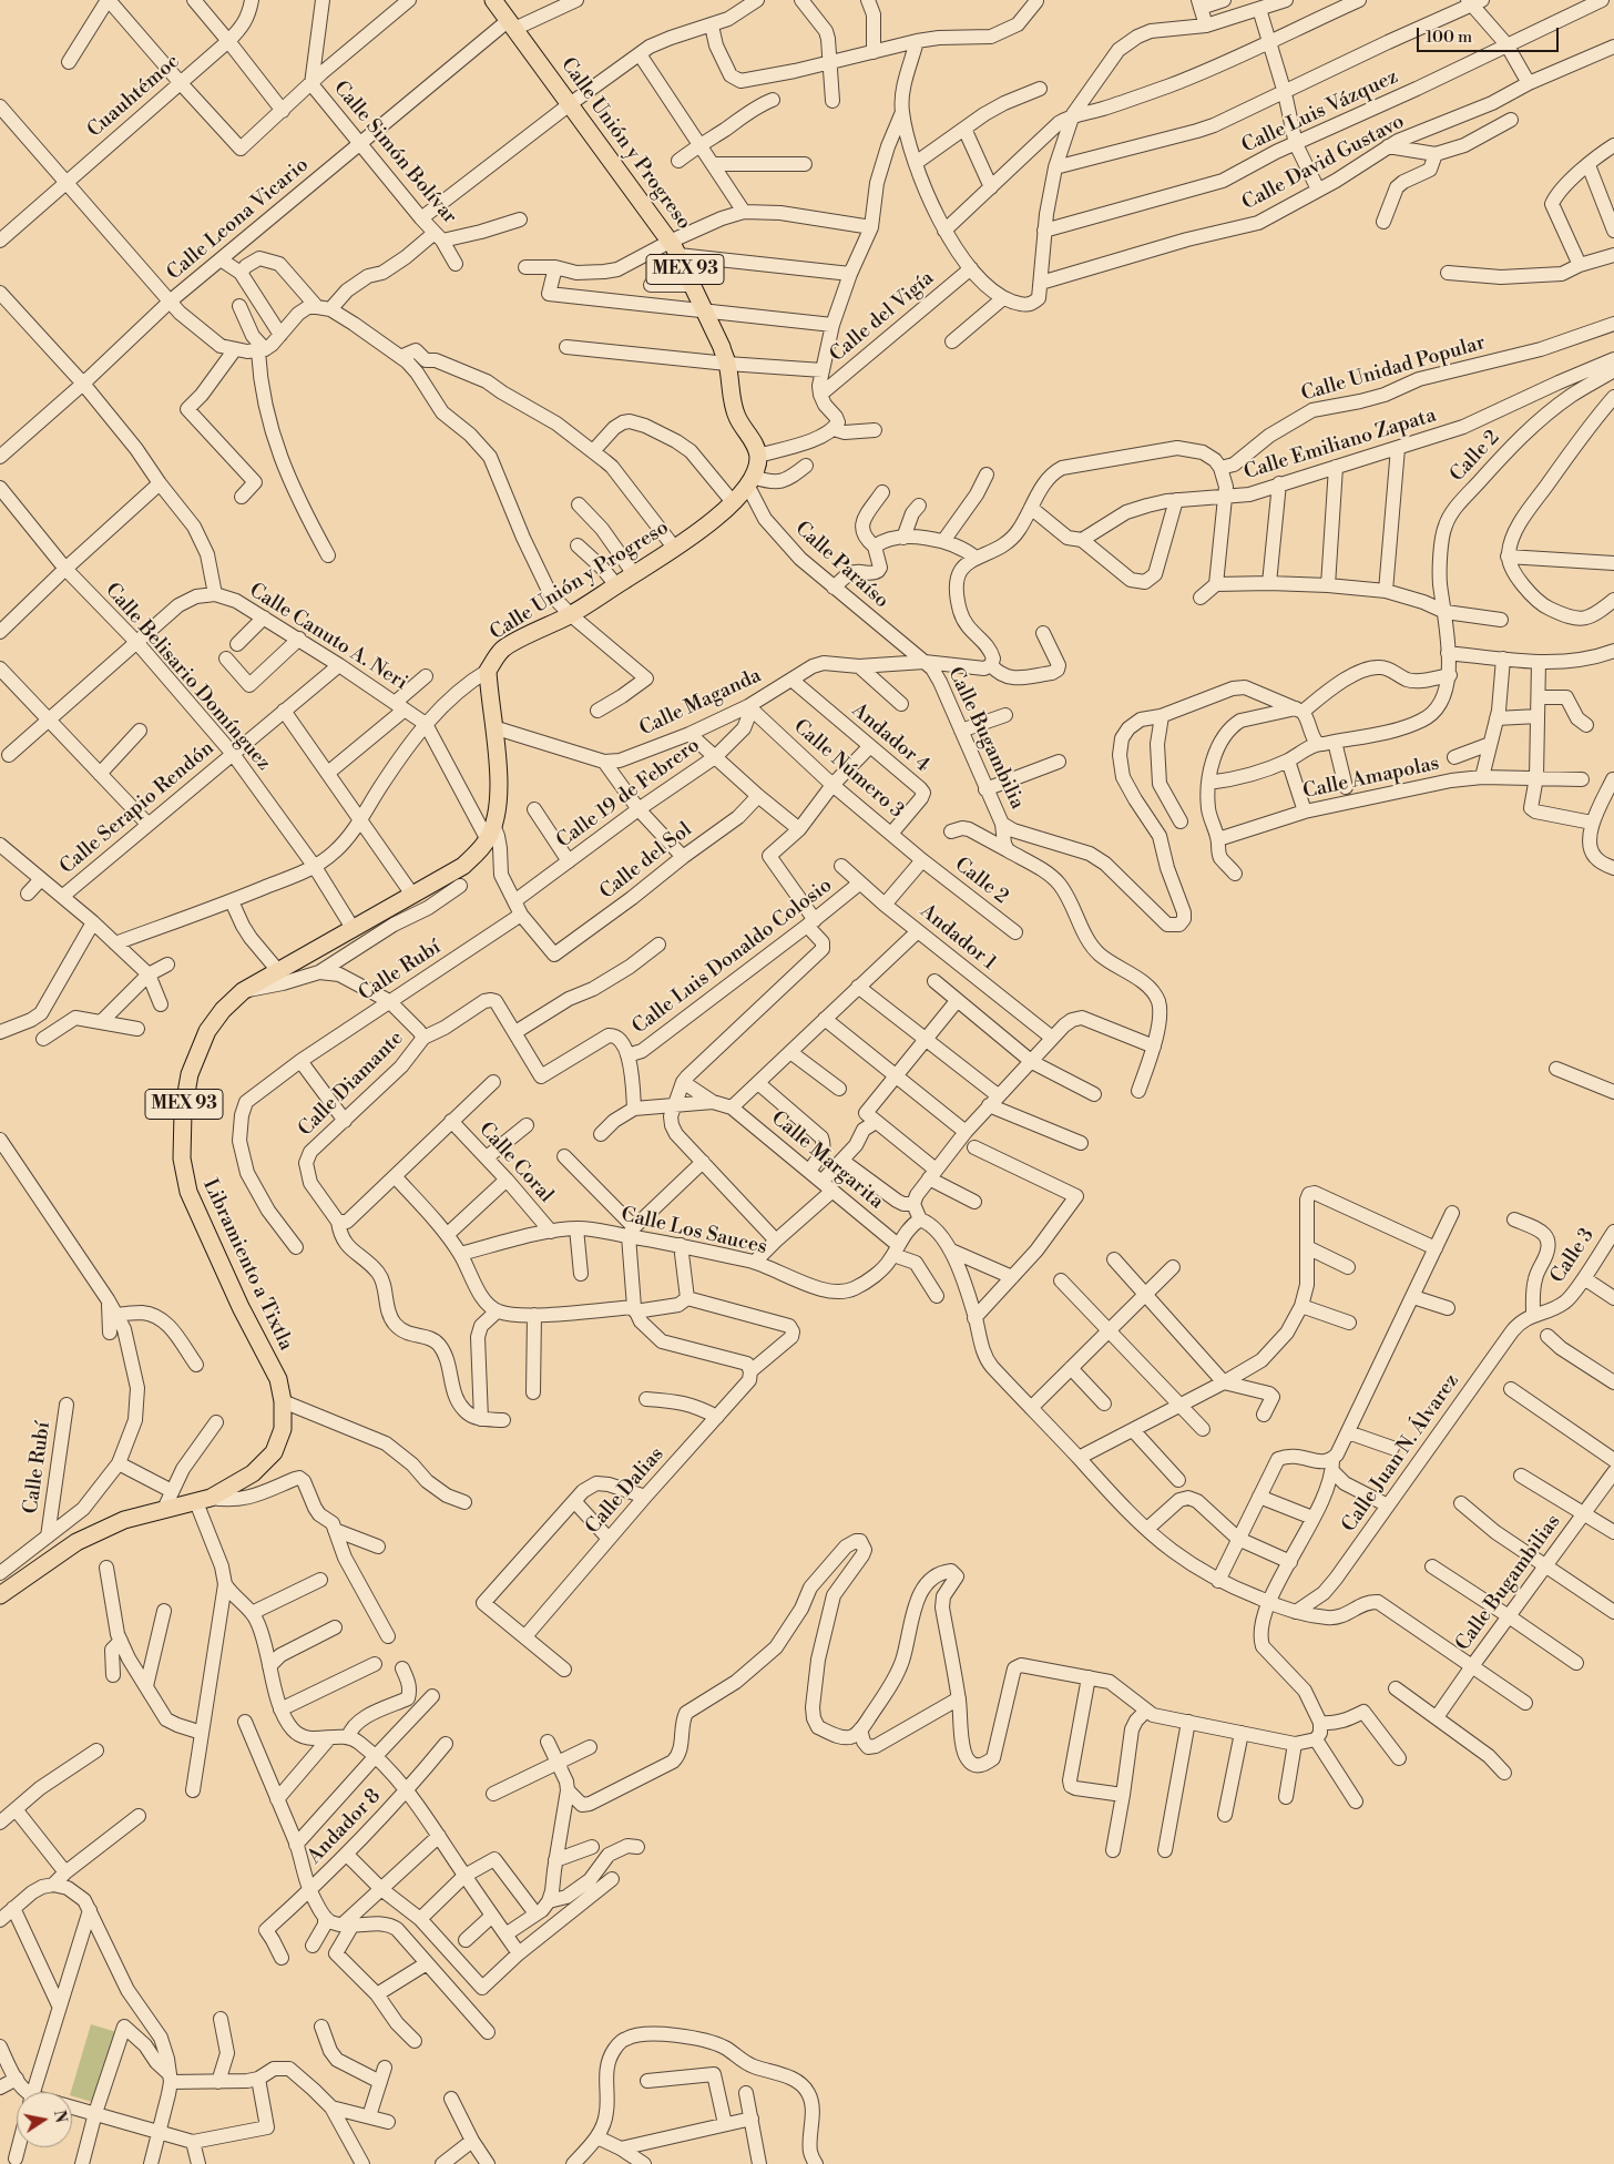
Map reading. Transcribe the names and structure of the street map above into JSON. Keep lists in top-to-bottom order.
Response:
{
  "streets": {
    "main road": ["Calle Unión y Progreso", "MEX 93", "Libramiento a Tixtla"],
    "street": [
      "Cuauhtémoc",
      "Calle Luis Vázquez",
      "Calle Simón Bolívar",
      "Calle David Gustavo",
      "Calle Leona Vicario",
      "Calle del Vigía",
      "Calle Unidad Popular",
      "Calle Emiliano Zapata",
      "Calle 2",
      "Calle Paraíso",
      "Calle Canuto A. Neri",
      "Calle Belisario Domínguez",
      "Calle Maganda",
      "Andador 4",
      "Calle Bugambilia",
      "Calle Número 3",
      "Calle Amapolas",
      "Calle 19 de Febrero",
      "Calle Serapio Rendón",
      "Calle del Sol",
      "Andador 1",
      "Calle Luis Donaldo Colosio",
      "Calle Rubí",
      "Calle Diamante",
      "Calle Margarita",
      "Calle Coral",
      "Calle Los Sauces",
      "Calle 3",
      "Calle Juan N. Álvarez",
      "Calle Dalias",
      "Calle Bugambilias",
      "Andador 8"
    ]
  },
  "crossings": [
    ["Calle Unión y Progreso", "Calle Leona Vicario"],
    ["Calle Unión y Progreso", "Calle Paraíso"],
    ["Calle Simón Bolívar", "Calle Leona Vicario"],
    ["Calle 2", "Calle Número 3"],
    ["Calle Paraíso", "Calle Maganda"],
    ["Calle Paraíso", "Calle Bugambilia"],
    ["Calle Canuto A. Neri", "Calle 19 de Febrero"],
    ["Calle Canuto A. Neri", "Calle Serapio Rendón"],
    ["Calle Canuto A. Neri", "Calle del Sol"],
    ["Calle Canuto A. Neri", "Calle Rubí"],
    ["Calle Canuto A. Neri", "Libramiento a Tixtla"],
    ["Calle Belisario Domínguez", "Calle Serapio Rendón"],
    ["Calle Belisario Domínguez", "Libramiento a Tixtla"],
    ["Calle Maganda", "Andador 4"],
    ["Calle Maganda", "Calle Bugambilia"],
    ["Calle Maganda", "Calle Número 3"],
    ["Calle Maganda", "Calle 19 de Febrero"],
    ["Andador 4", "Calle Número 3"],
    ["Calle Número 3", "Calle 19 de Febrero"],
    ["Andador 1", "Calle Luis Donaldo Colosio"],
    ["Calle Rubí", "Calle Diamante"],
    ["Calle Diamante", "Libramiento a Tixtla"],
    ["Calle Margarita", "Calle Los Sauces"],
    ["Calle Coral", "Calle Los Sauces"],
    ["Calle 3", "Calle Juan N. Álvarez"]
  ],
  "scale_bar": "100 m",
  "north": "right"
}
